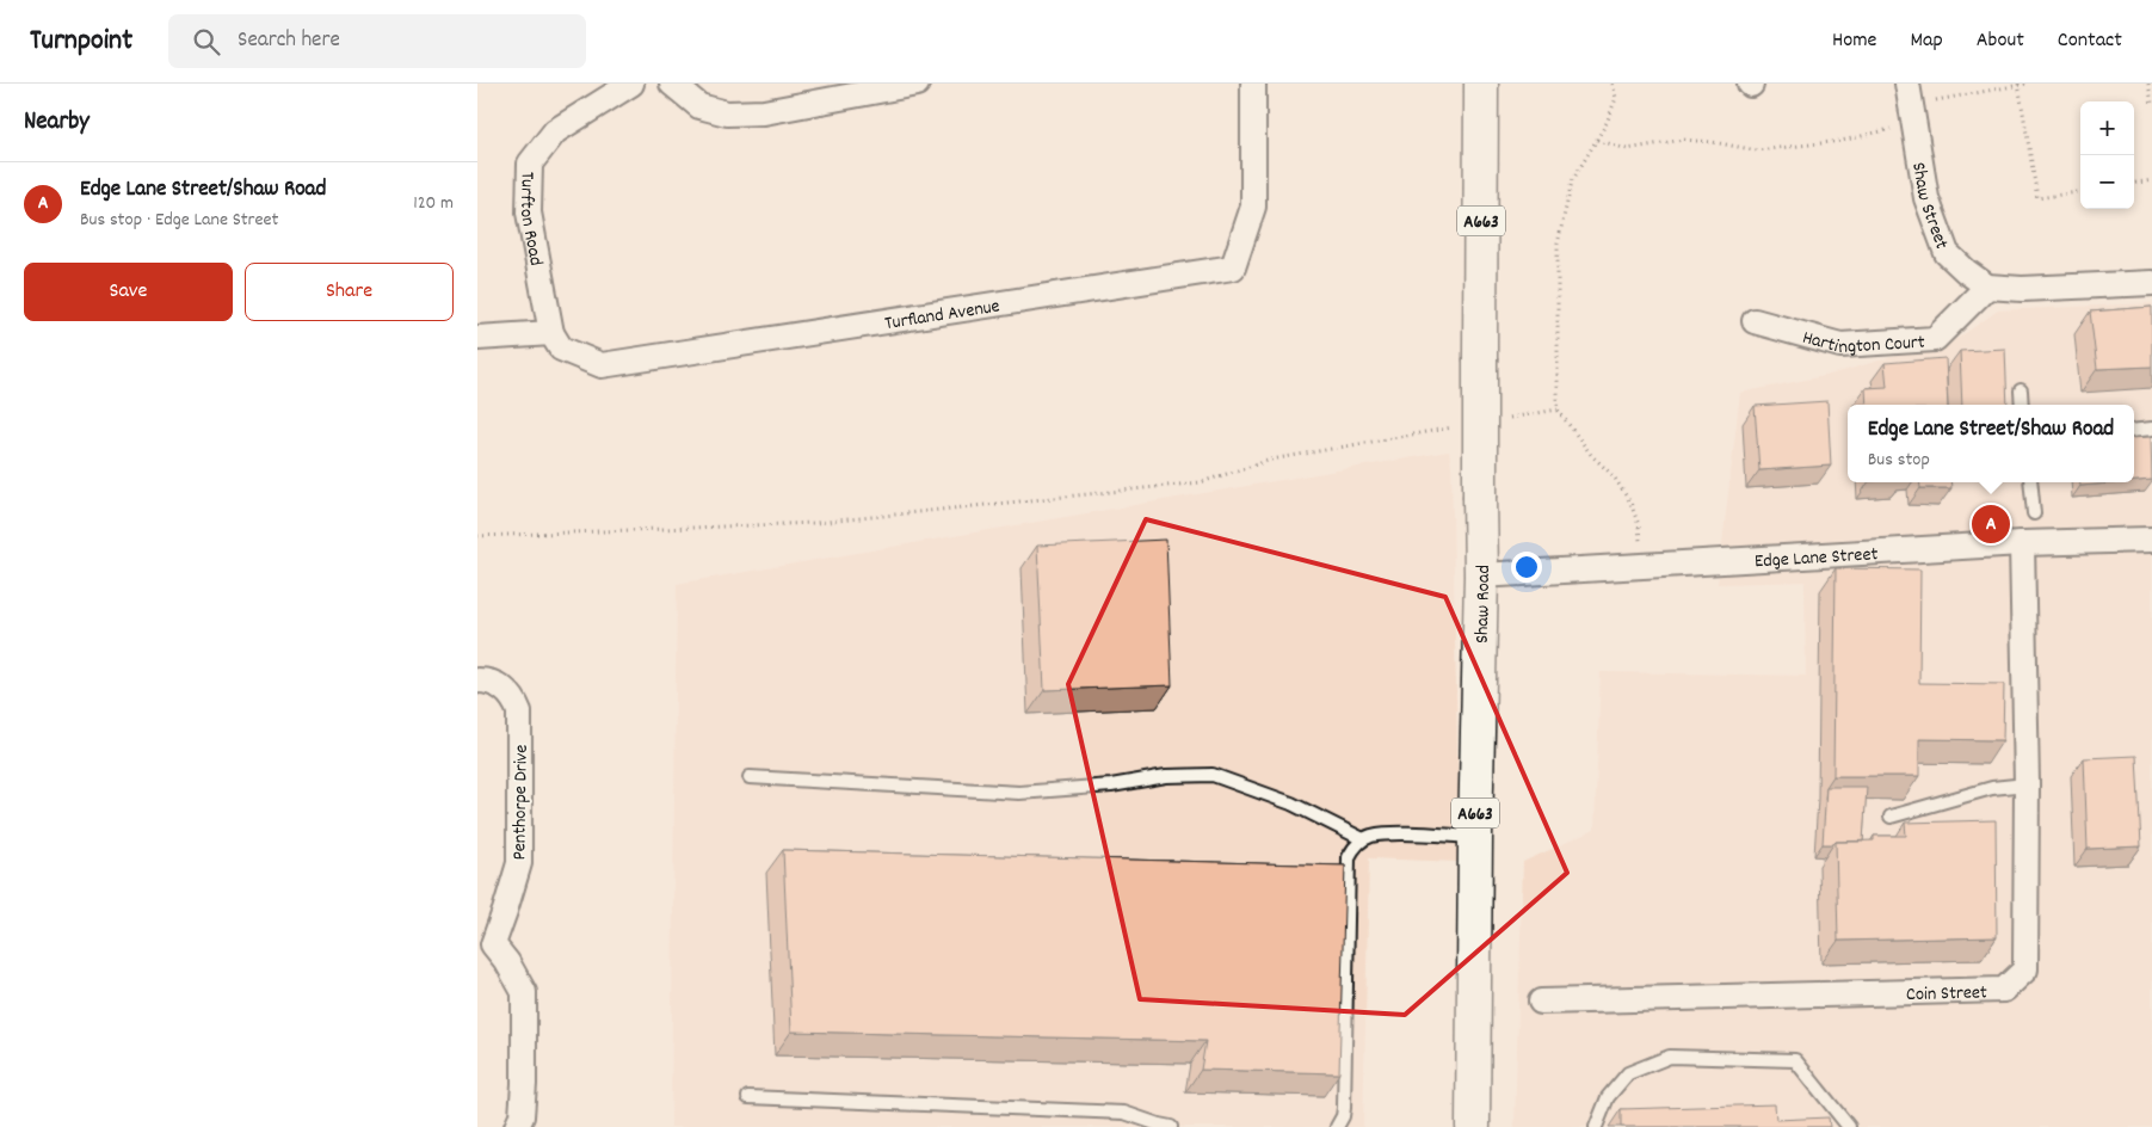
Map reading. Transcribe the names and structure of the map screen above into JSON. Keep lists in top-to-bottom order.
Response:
{
  "streets": {
    "main road": ["A663", "Shaw Road"],
    "street": [
      "Shaw Street",
      "Turfton Road",
      "Turfland Avenue",
      "Hartington Court",
      "Edge Lane Street",
      "Penthorpe Drive",
      "Coin Street"
    ]
  },
  "crossings": [
    ["Shaw Street", "Hartington Court"],
    ["Turfton Road", "Turfland Avenue"],
    ["Edge Lane Street", "Shaw Road"],
    ["Edge Lane Street", "Coin Street"]
  ],
  "page": {
    "header": "Turnpoint",
    "search": "Search here",
    "nav": [
      "Home",
      "Map",
      "About",
      "Contact"
    ],
    "heading": "Nearby",
    "map_buttons": ["+", "−"],
    "list": [
      {
        "mark": "A",
        "name": "Edge Lane Street/Shaw Road",
        "note": "Bus stop · Edge Lane Street",
        "value": "120 m"
      }
    ],
    "buttons": ["Save", "Share"],
    "popup": ["Edge Lane Street/Shaw Road", "Bus stop"],
    "pins": "A"
  }
}
